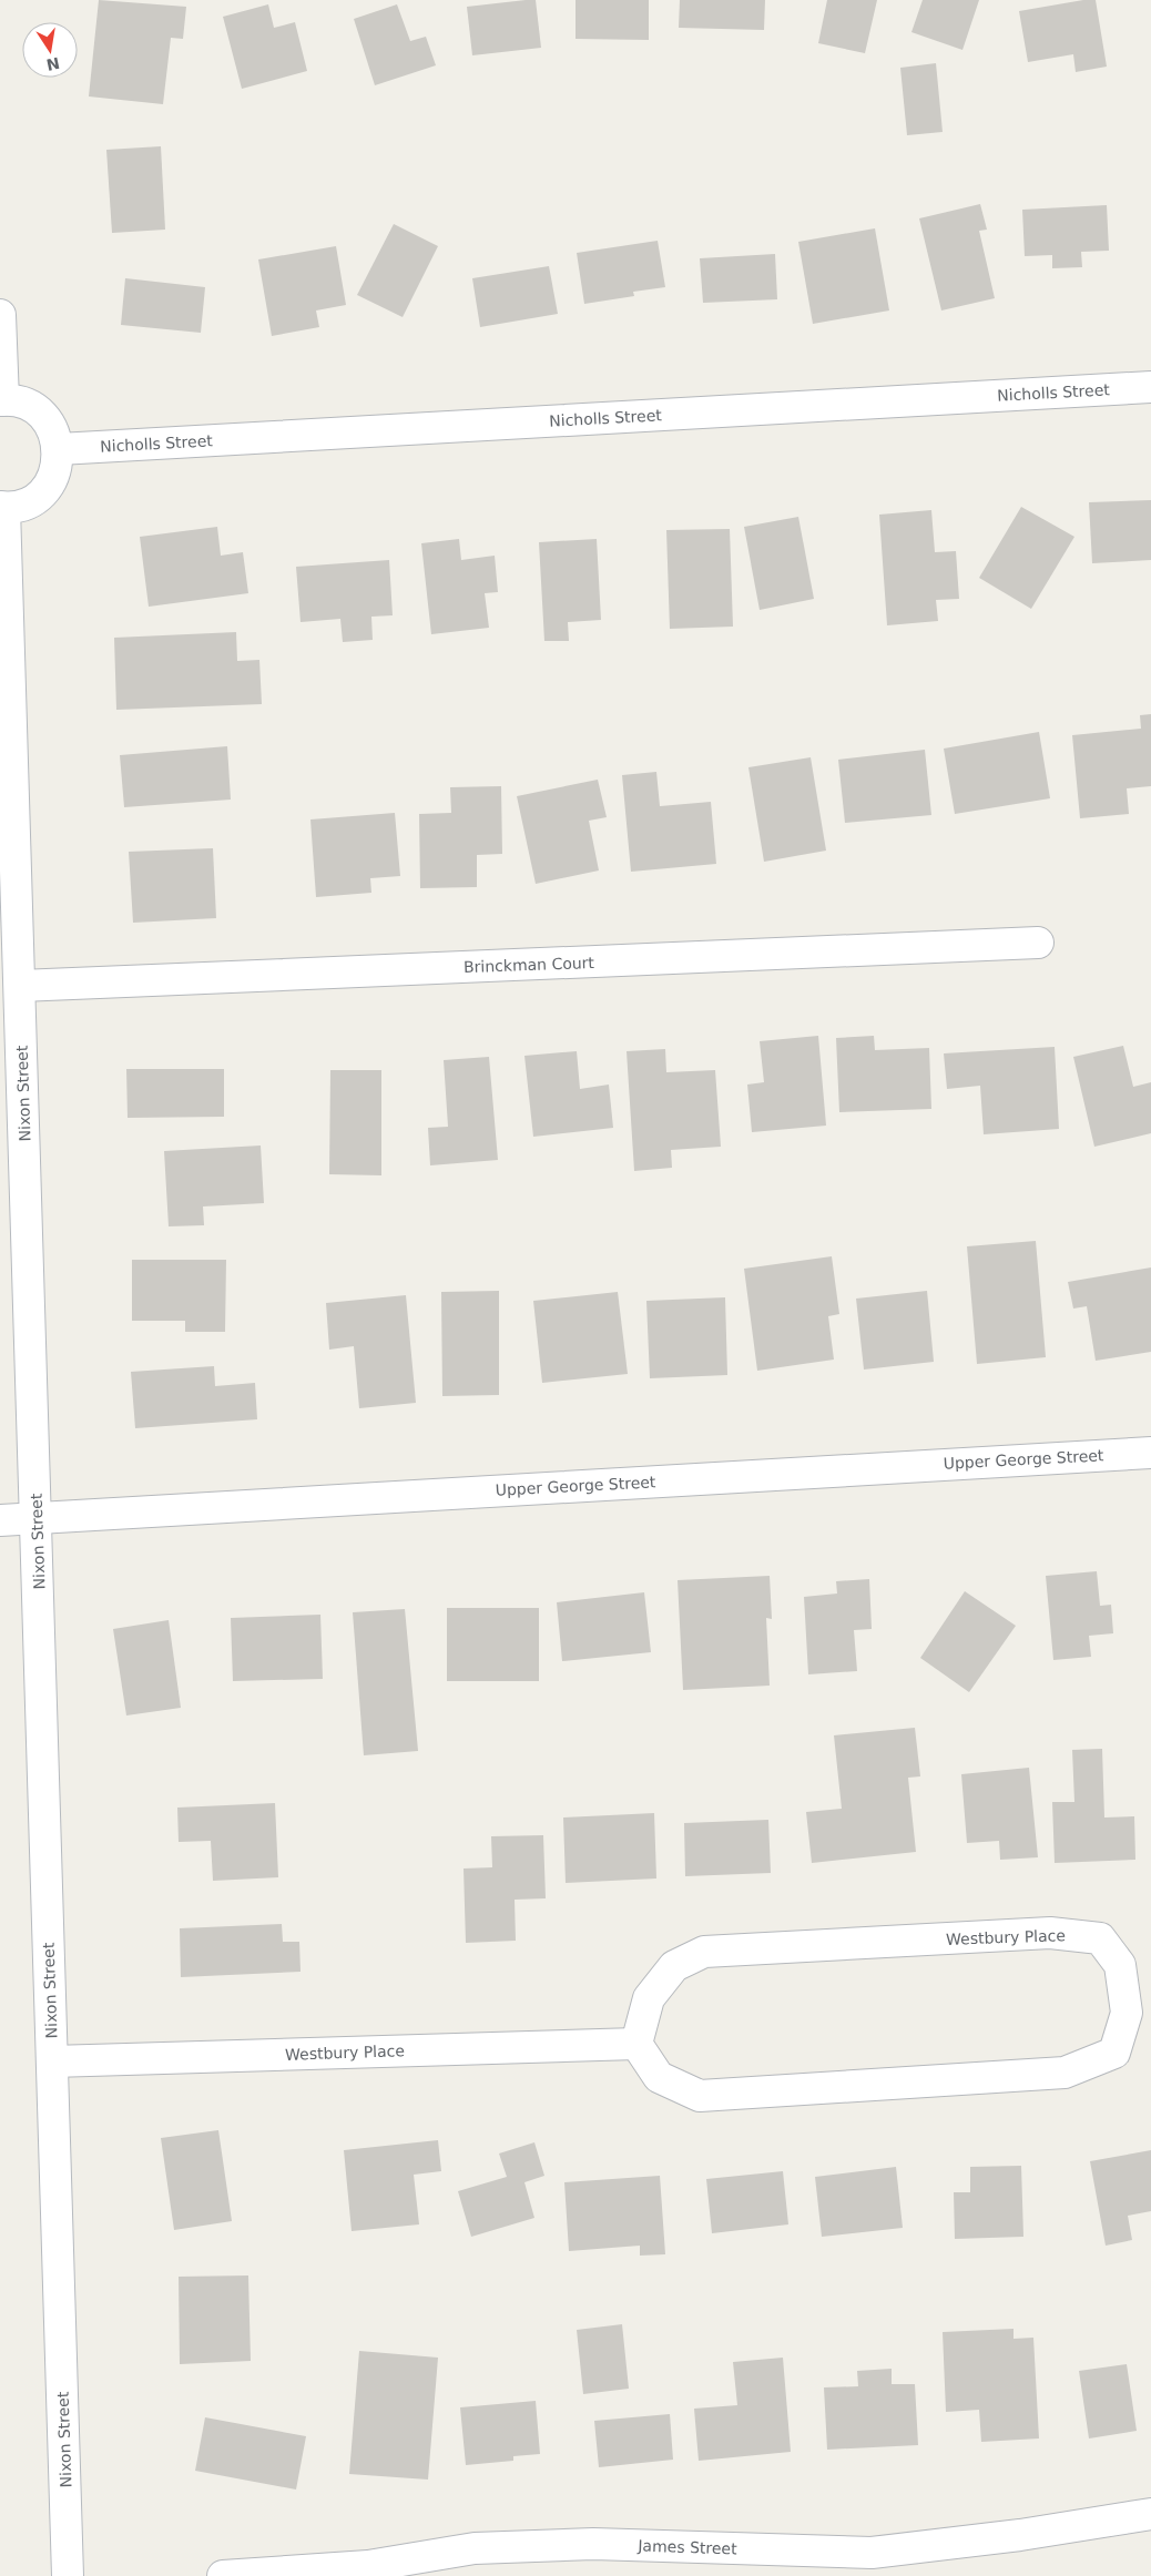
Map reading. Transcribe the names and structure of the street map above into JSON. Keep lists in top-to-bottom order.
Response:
{
  "streets": {
    "street": [
      "Nicholls Street",
      "Brinckman Court",
      "Nixon Street",
      "Upper George Street",
      "Westbury Place",
      "James Street"
    ]
  },
  "crossings": [
    ["Brinckman Court", "Nixon Street"],
    ["Nixon Street", "Upper George Street"],
    ["Nixon Street", "Westbury Place"]
  ],
  "north": "bottom"
}
